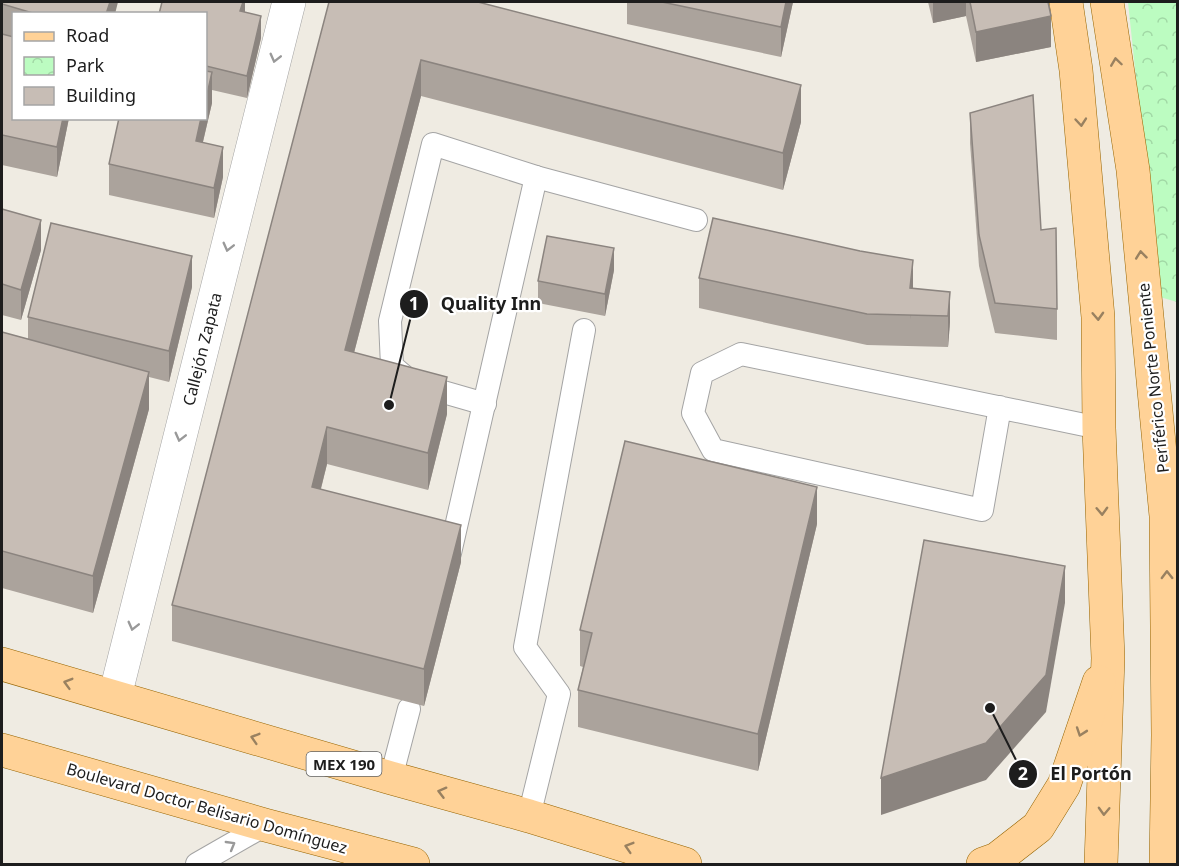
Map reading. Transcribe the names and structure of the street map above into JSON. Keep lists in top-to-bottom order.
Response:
{
  "streets": {
    "main road": ["Periférico Norte Poniente", "MEX 190", "Boulevard Doctor Belisario Domínguez"],
    "street": ["Callejón Zapata"]
  },
  "crossings": [
    ["Callejón Zapata", "MEX 190"]
  ],
  "one_way": ["Callejón Zapata"],
  "places": ["Quality Inn", "El Portón"],
  "legend": ["Road", "Park", "Building"]
}
